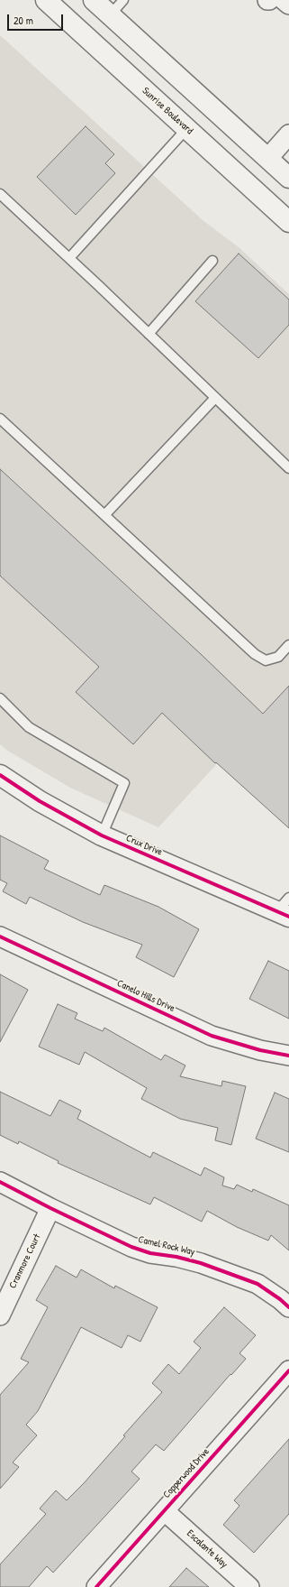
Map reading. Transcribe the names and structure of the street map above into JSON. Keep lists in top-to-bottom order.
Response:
{
  "streets": {
    "main road": ["Sunrise Boulevard", "Crux Drive"],
    "street": [
      "Canelo Hills Drive",
      "Camel Rock Way",
      "Cranmore Court",
      "Copperwood Drive",
      "Escalante Way"
    ]
  },
  "crossings": [
    ["Camel Rock Way", "Cranmore Court"],
    ["Copperwood Drive", "Escalante Way"]
  ],
  "scale_bar": "20 m"
}
